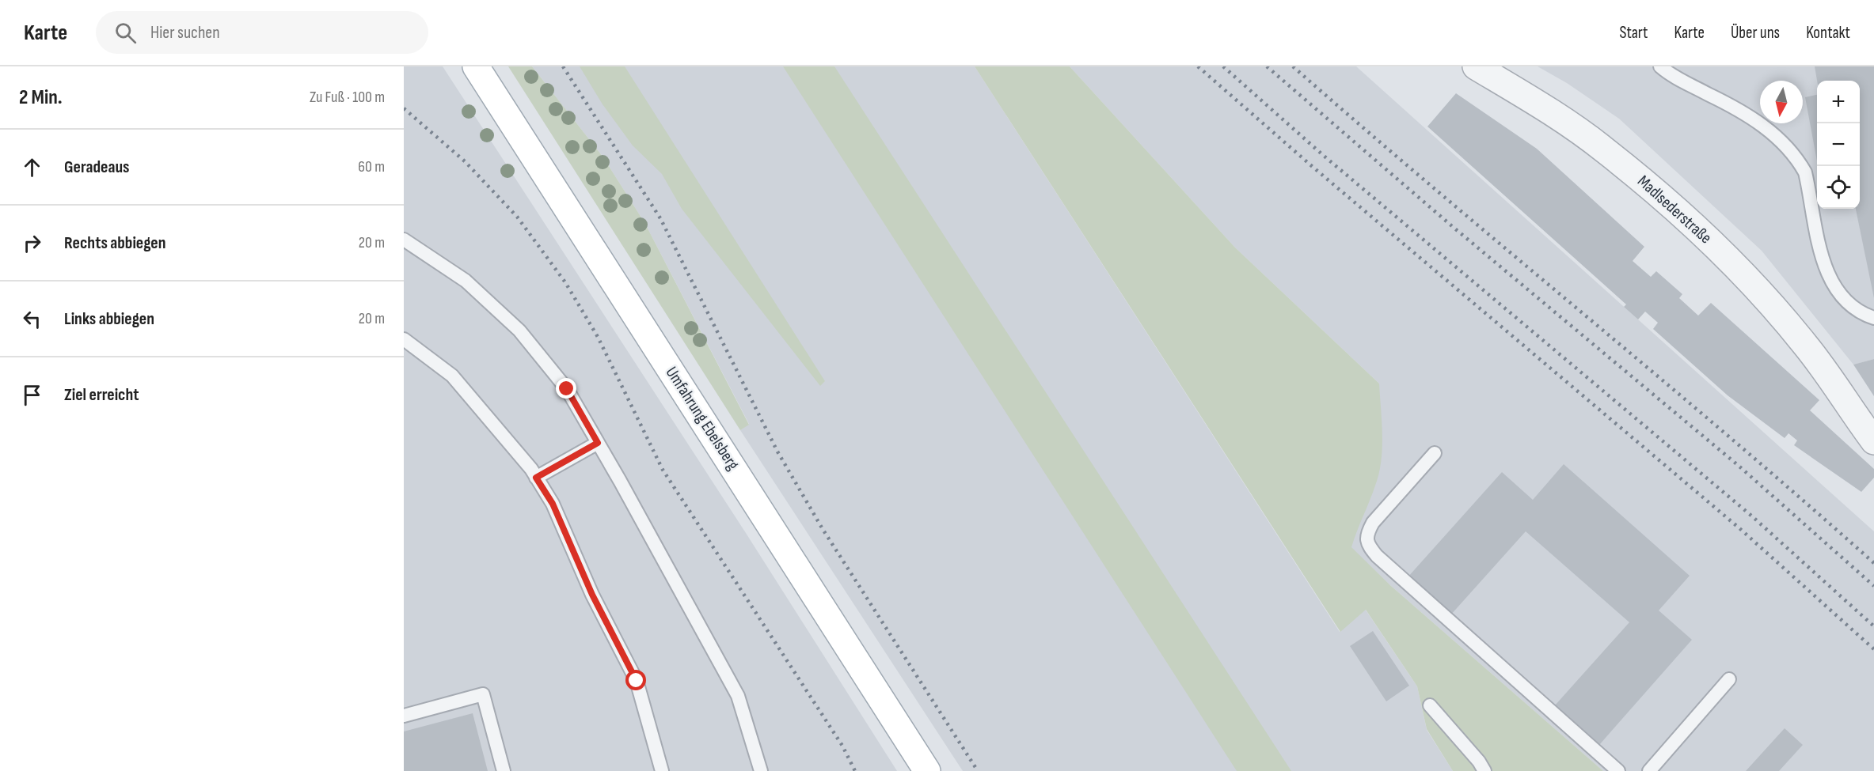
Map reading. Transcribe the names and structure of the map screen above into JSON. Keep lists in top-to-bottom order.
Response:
{
  "streets": {
    "main road": ["Umfahrung Ebelsberg"],
    "street": ["Madlsederstraße"]
  },
  "north": "bottom",
  "page": {
    "header": "Karte",
    "search": "Hier suchen",
    "nav": [
      "Start",
      "Karte",
      "Über uns",
      "Kontakt"
    ],
    "heading": ["2 Min.", "Zu Fuß · 100 m"],
    "map_buttons": ["+", "−"],
    "list": [
      ["Geradeaus", "60 m"],
      ["Rechts abbiegen", "20 m"],
      ["Links abbiegen", "20 m"],
      "Ziel erreicht"
    ]
  }
}
